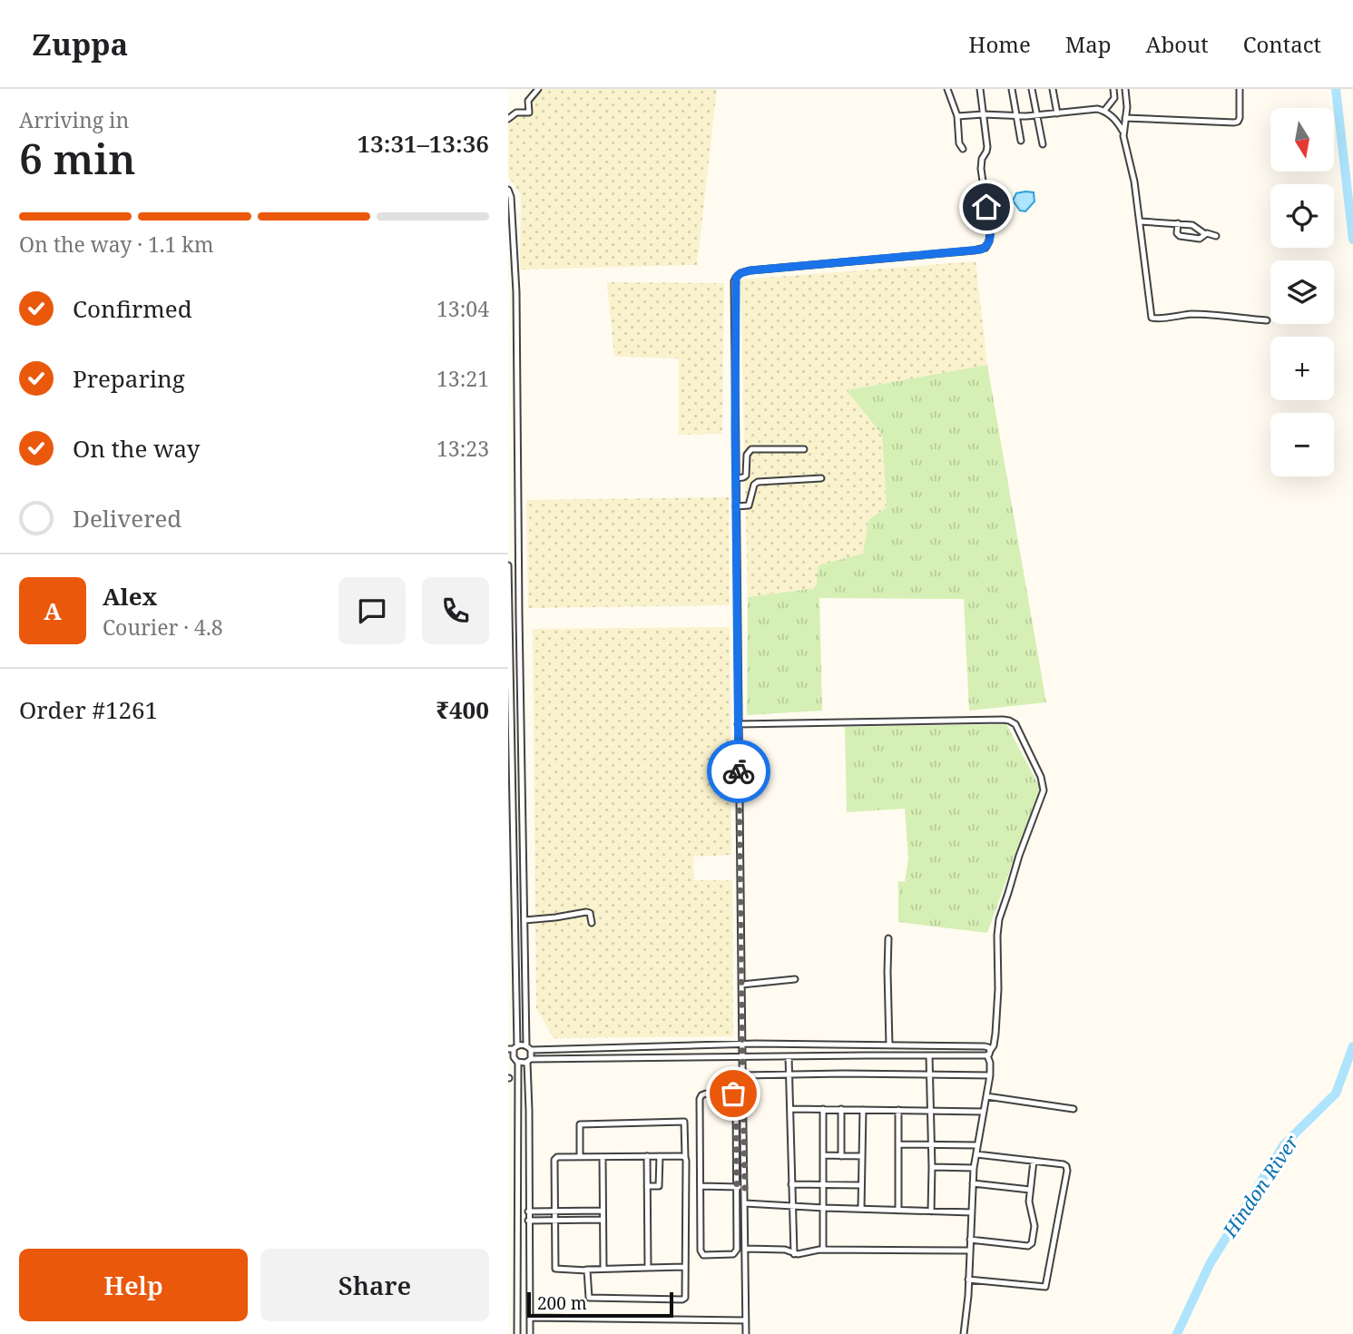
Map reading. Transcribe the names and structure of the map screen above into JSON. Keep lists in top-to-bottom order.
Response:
{
  "water": ["Hindon River"],
  "scale_bar": "200 m",
  "north": "bottom",
  "page": {
    "header": "Zuppa",
    "nav": [
      "Home",
      "Map",
      "About",
      "Contact"
    ],
    "heading": ["6 min", "Arriving in", "13:31–13:36"],
    "panel": [
      "Alex",
      "Courier · 4.8",
      "Order #1261",
      "₹400"
    ],
    "map_buttons": ["+", "−"],
    "bar": "On the way · 1.1 km",
    "list": [
      ["Confirmed", "13:04"],
      ["Preparing", "13:21"],
      ["On the way", "13:23"],
      "Delivered"
    ],
    "round": "A",
    "buttons": ["Help", "Share"],
    "scale": "200 m"
  }
}
